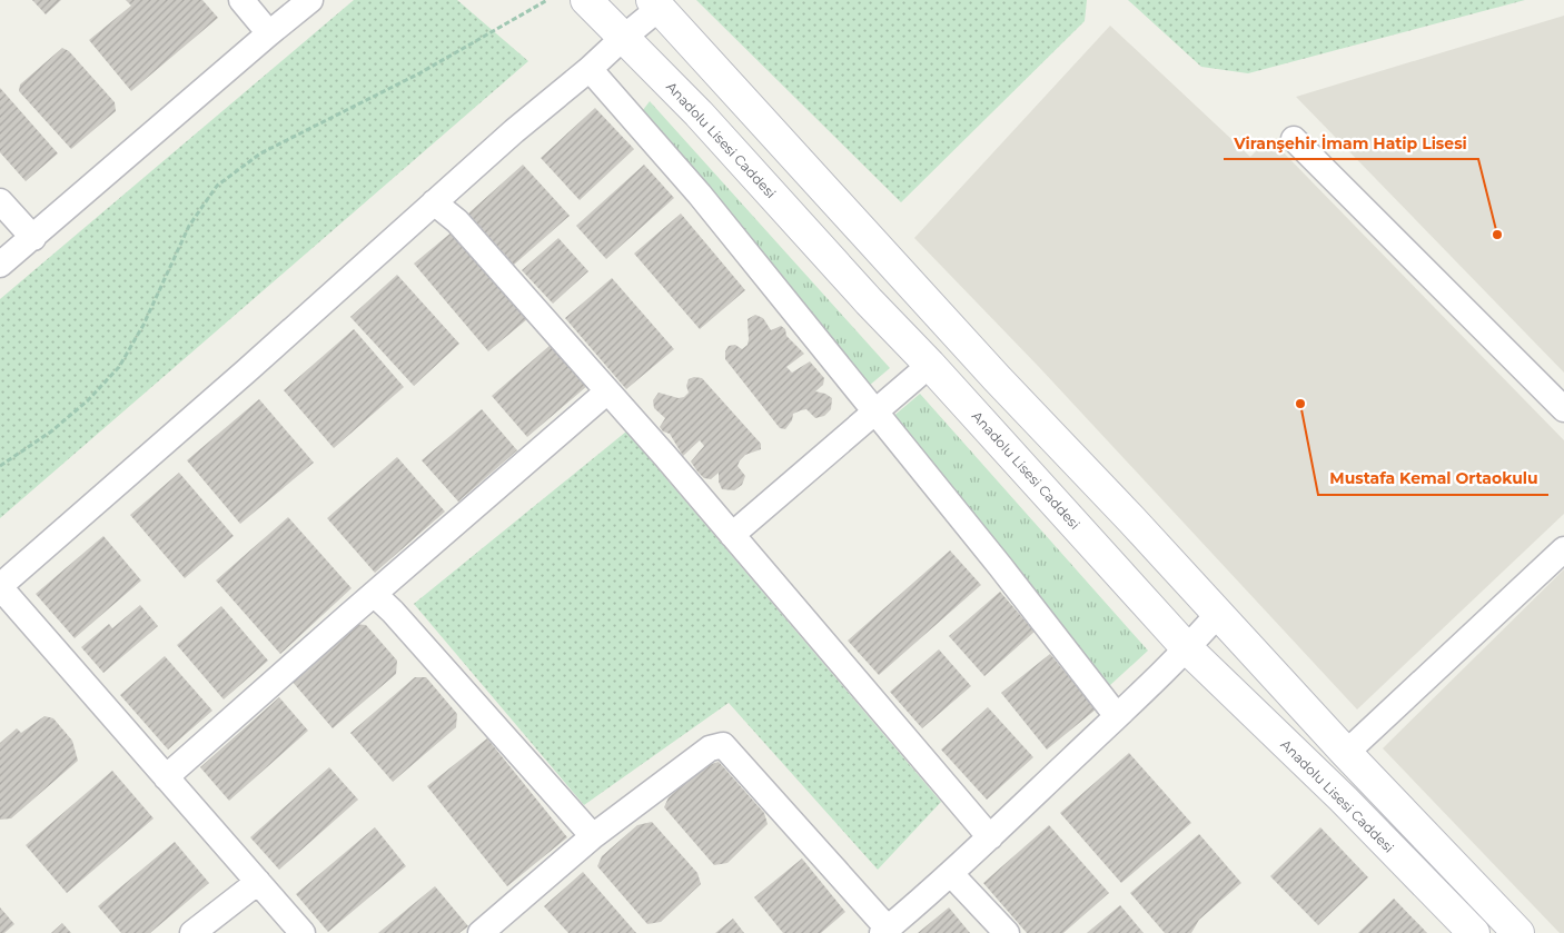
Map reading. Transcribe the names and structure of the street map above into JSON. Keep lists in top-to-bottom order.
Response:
{
  "streets": {
    "street": ["Anadolu Lisesi Caddesi"]
  },
  "places": ["Viranşehir İmam Hatip Lisesi", "Mustafa Kemal Ortaokulu"]
}
